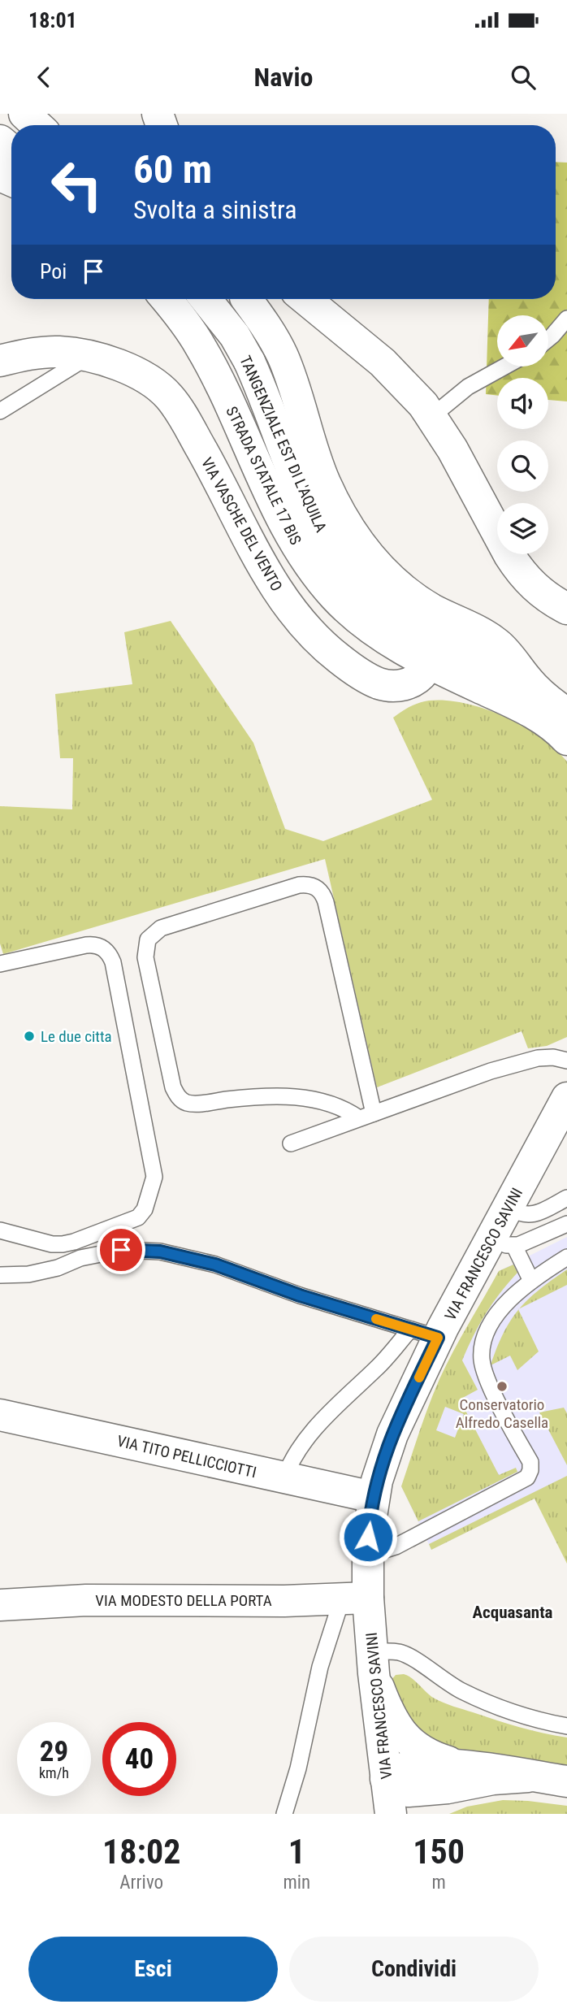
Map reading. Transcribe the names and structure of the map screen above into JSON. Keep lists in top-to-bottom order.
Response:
{
  "streets": {
    "main road": [
      "TANGENZIALE EST DI L'AQUILA",
      "STRADA STATALE 17 BIS",
      "VIA VASCHE DEL VENTO",
      "VIA FRANCESCO SAVINI",
      "VIA TITO PELLICCIOTTI",
      "VIA MODESTO DELLA PORTA"
    ]
  },
  "crossings": [
    ["TANGENZIALE EST DI L'AQUILA", "VIA VASCHE DEL VENTO"],
    ["STRADA STATALE 17 BIS", "VIA VASCHE DEL VENTO"],
    ["VIA FRANCESCO SAVINI", "VIA TITO PELLICCIOTTI"],
    ["VIA FRANCESCO SAVINI", "VIA MODESTO DELLA PORTA"]
  ],
  "districts": ["Acquasanta"],
  "places": ["Le due citta", "Conservatorio Alfredo Casella"],
  "north": "bottom left",
  "page": {
    "status": "18:01",
    "header": "Navio",
    "turn": ["60 m", "Svolta a sinistra"],
    "then": "Poi",
    "speed": "29 km/h",
    "limit": "40",
    "eta": [
      "18:02",
      "Arrivo",
      "1",
      "min",
      "150",
      "m"
    ],
    "buttons": ["Esci", "Condividi"]
  }
}
